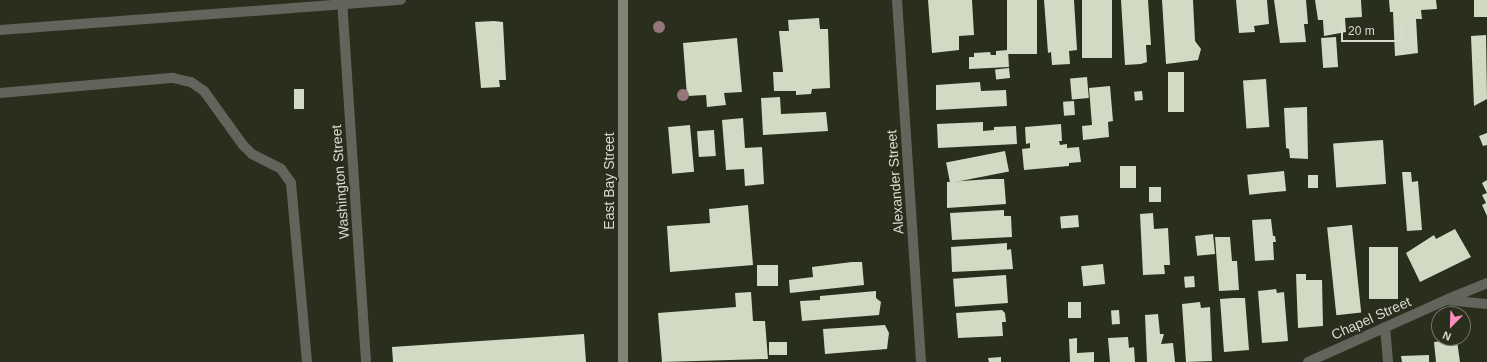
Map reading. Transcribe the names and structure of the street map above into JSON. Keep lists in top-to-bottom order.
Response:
{
  "streets": {
    "main road": ["East Bay Street"],
    "street": ["Washington Street", "Alexander Street", "Chapel Street"]
  },
  "scale_bar": "20 m",
  "north": "bottom left"
}
